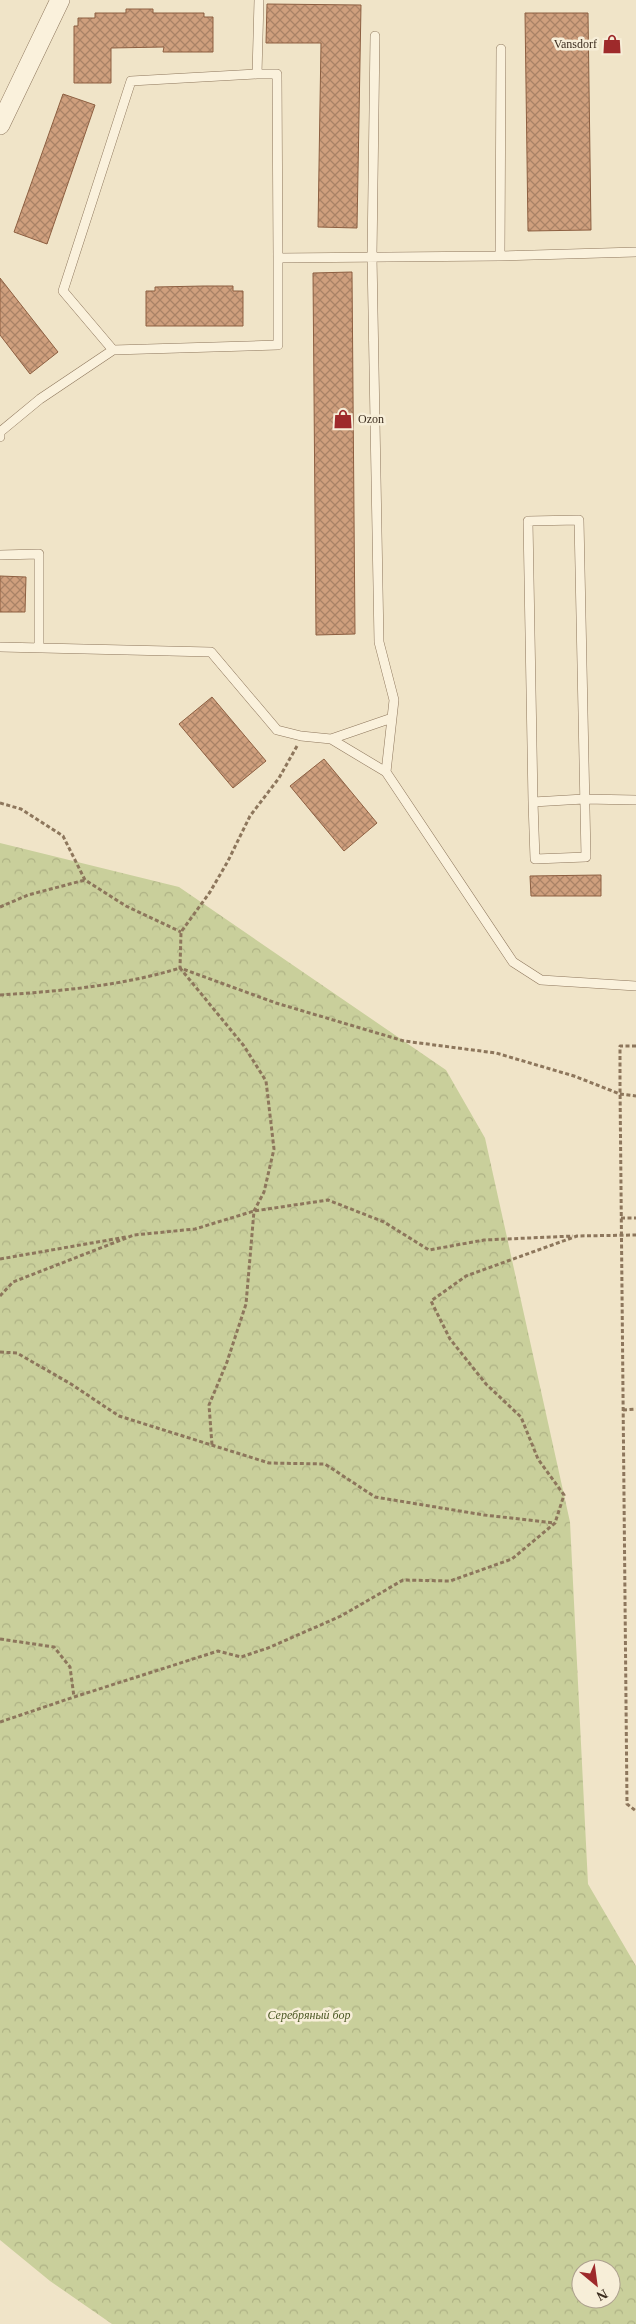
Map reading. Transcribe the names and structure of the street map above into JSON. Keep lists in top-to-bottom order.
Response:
{
  "parks": ["Серебряный бор"],
  "places": {
    "shop": ["Vansdorf", "Ozon"]
  },
  "north": "bottom right"
}
